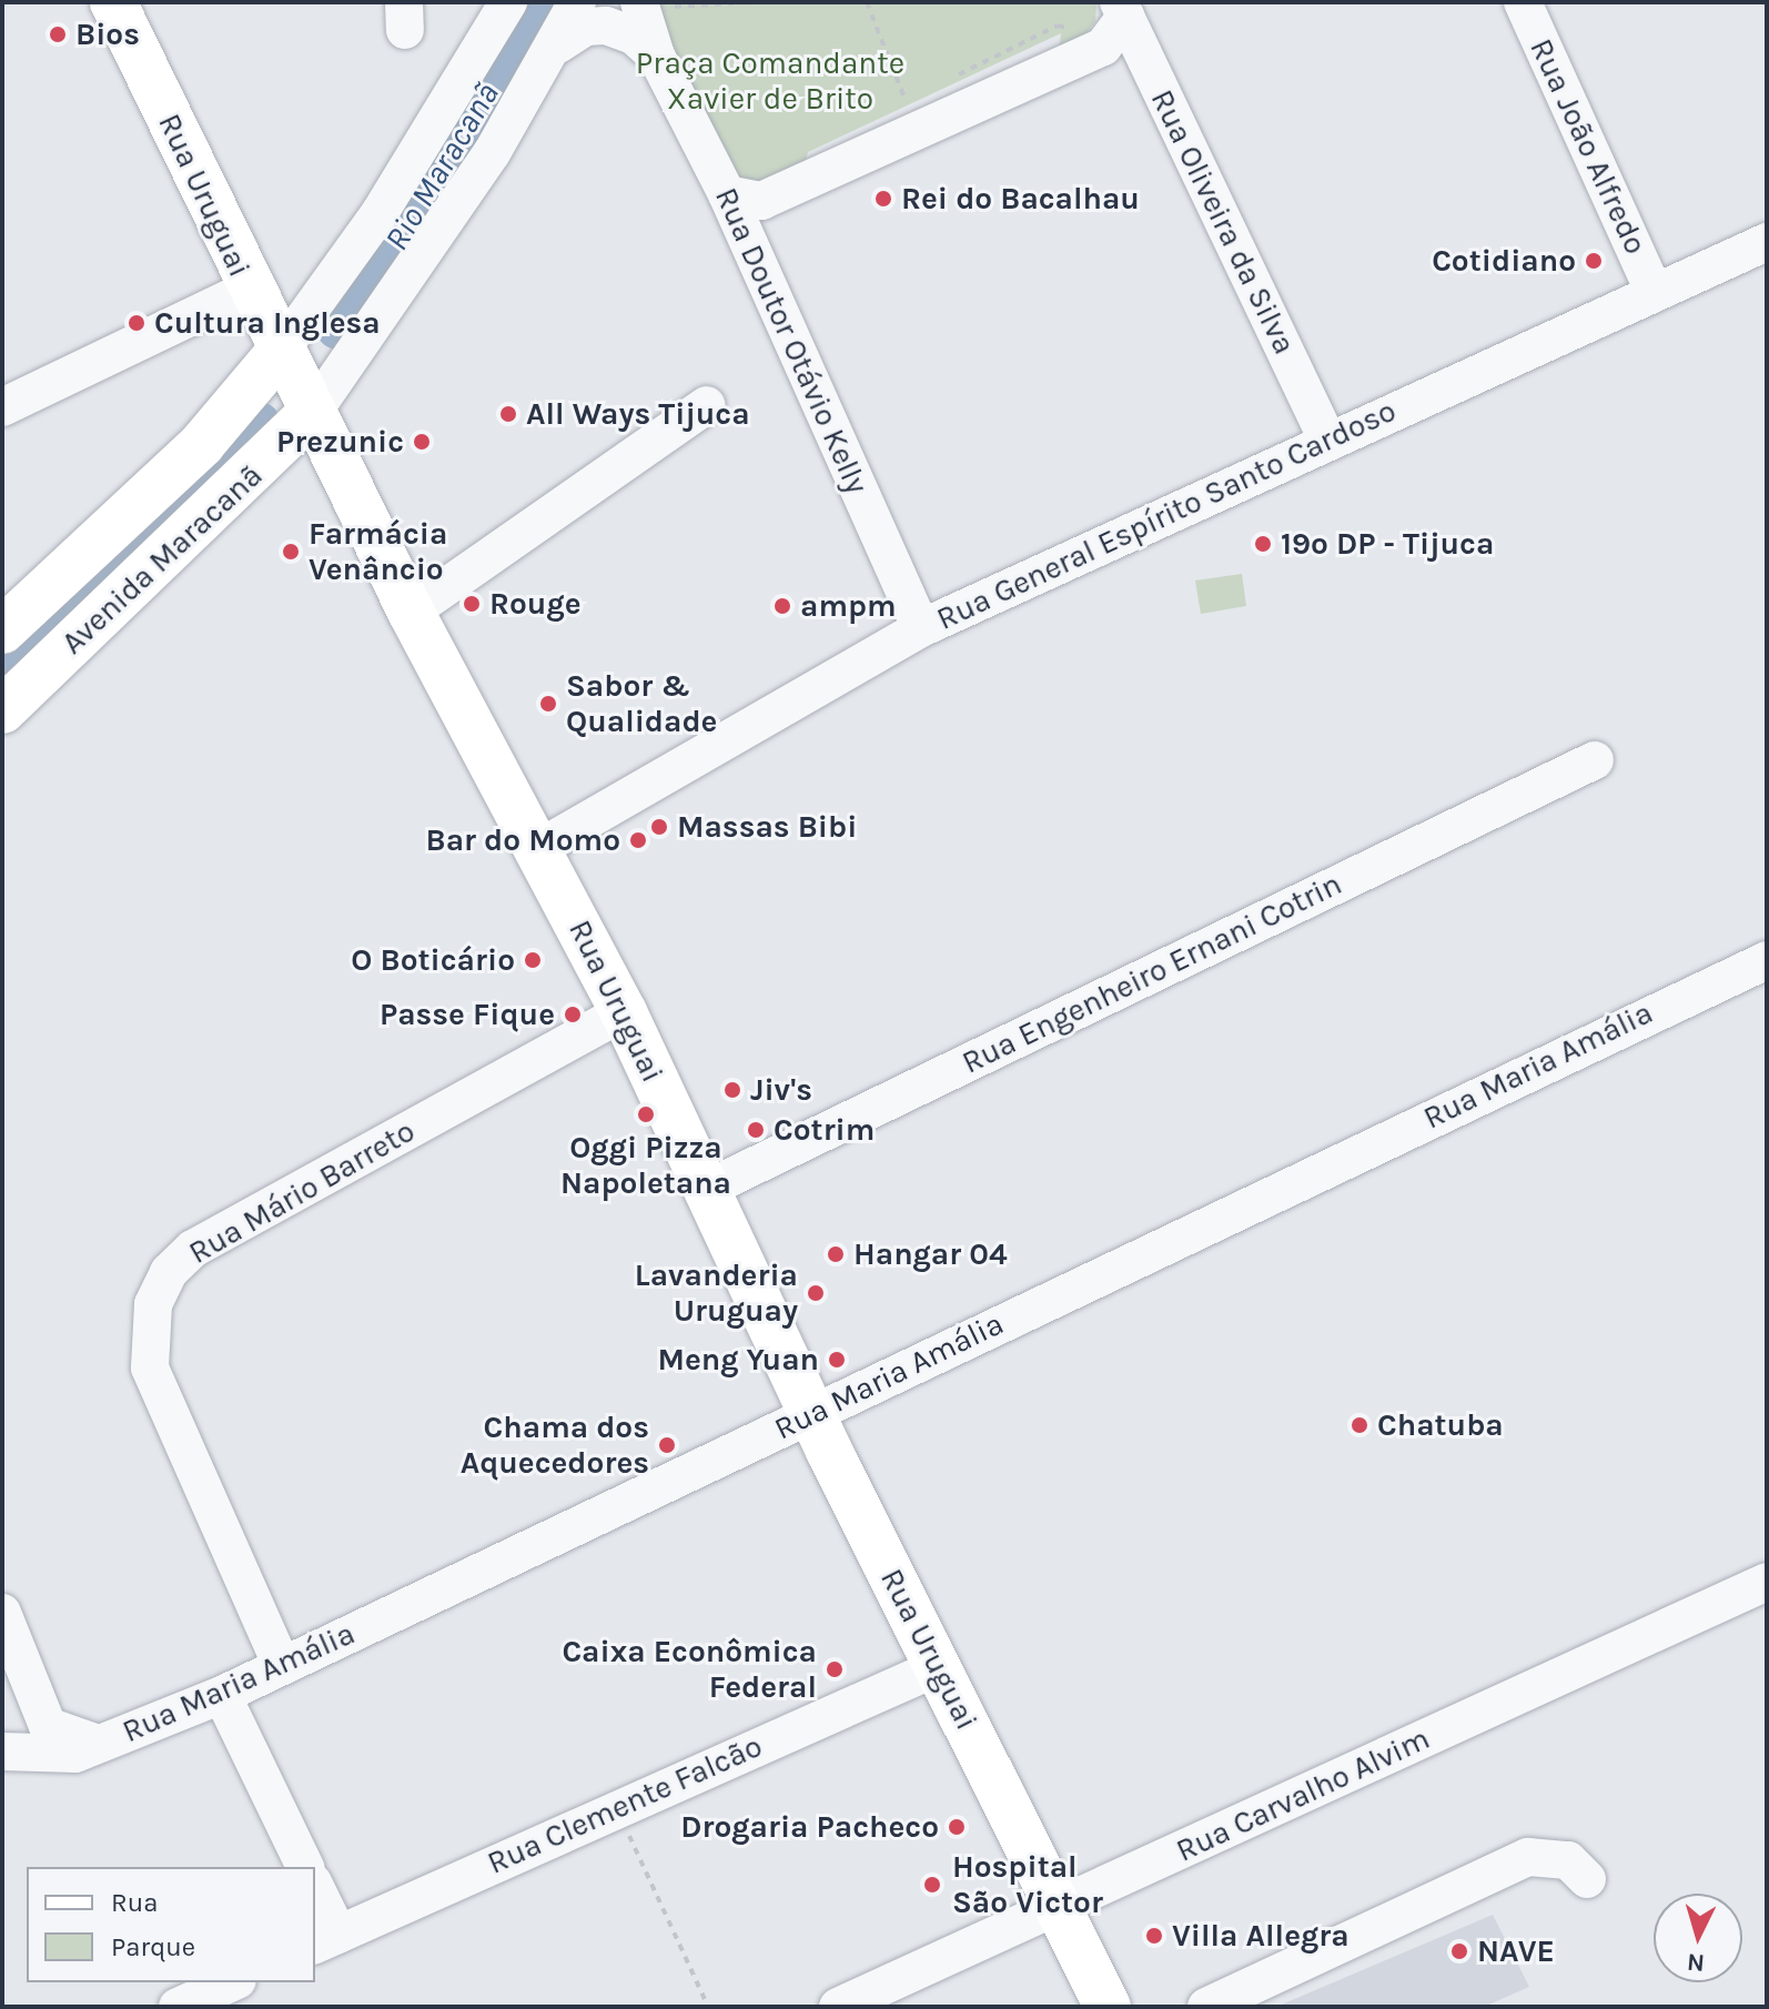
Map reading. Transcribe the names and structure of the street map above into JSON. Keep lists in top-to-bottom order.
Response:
{
  "streets": {
    "main road": ["Rua Uruguai", "Avenida Maracanã"],
    "street": [
      "Rua João Alfredo",
      "Rua Oliveira da Silva",
      "Rua Doutor Otávio Kelly",
      "Rua General Espírito Santo Cardoso",
      "Rua Engenheiro Ernani Cotrin",
      "Rua Maria Amália",
      "Rua Mário Barreto",
      "Rua Carvalho Alvim",
      "Rua Clemente Falcão"
    ]
  },
  "crossings": [
    ["Rua João Alfredo", "Rua General Espírito Santo Cardoso"],
    ["Rua Uruguai", "Rua General Espírito Santo Cardoso"],
    ["Rua Uruguai", "Avenida Maracanã"],
    ["Rua Uruguai", "Rua Engenheiro Ernani Cotrin"],
    ["Rua Uruguai", "Rua Maria Amália"],
    ["Rua Uruguai", "Rua Mário Barreto"],
    ["Rua Uruguai", "Rua Carvalho Alvim"],
    ["Rua Uruguai", "Rua Clemente Falcão"],
    ["Rua Oliveira da Silva", "Rua General Espírito Santo Cardoso"],
    ["Rua Doutor Otávio Kelly", "Rua General Espírito Santo Cardoso"],
    ["Rua Maria Amália", "Rua Mário Barreto"]
  ],
  "water": ["Rio Maracanã"],
  "parks": ["Praça Comandante Xavier de Brito"],
  "places": [
    "Bios",
    "Rei do Bacalhau",
    "Cotidiano",
    "Cultura Inglesa",
    "All Ways Tijuca",
    "Prezunic",
    "19º DP - Tijuca",
    "Farmácia Venâncio",
    "Rouge",
    "ampm",
    "Sabor & Qualidade",
    "Massas Bibi",
    "Bar do Momo",
    "O Boticário",
    "Passe Fique",
    "Jiv's",
    "Oggi Pizza Napoletana",
    "Cotrim",
    "Hangar 04",
    "Lavanderia Uruguay",
    "Meng Yuan",
    "Chatuba",
    "Chama dos Aquecedores",
    "Caixa Econômica Federal",
    "Drogaria Pacheco",
    "Hospital São Victor",
    "Villa Allegra",
    "NAVE"
  ],
  "legend": ["Rua", "Parque"],
  "north": "bottom"
}
